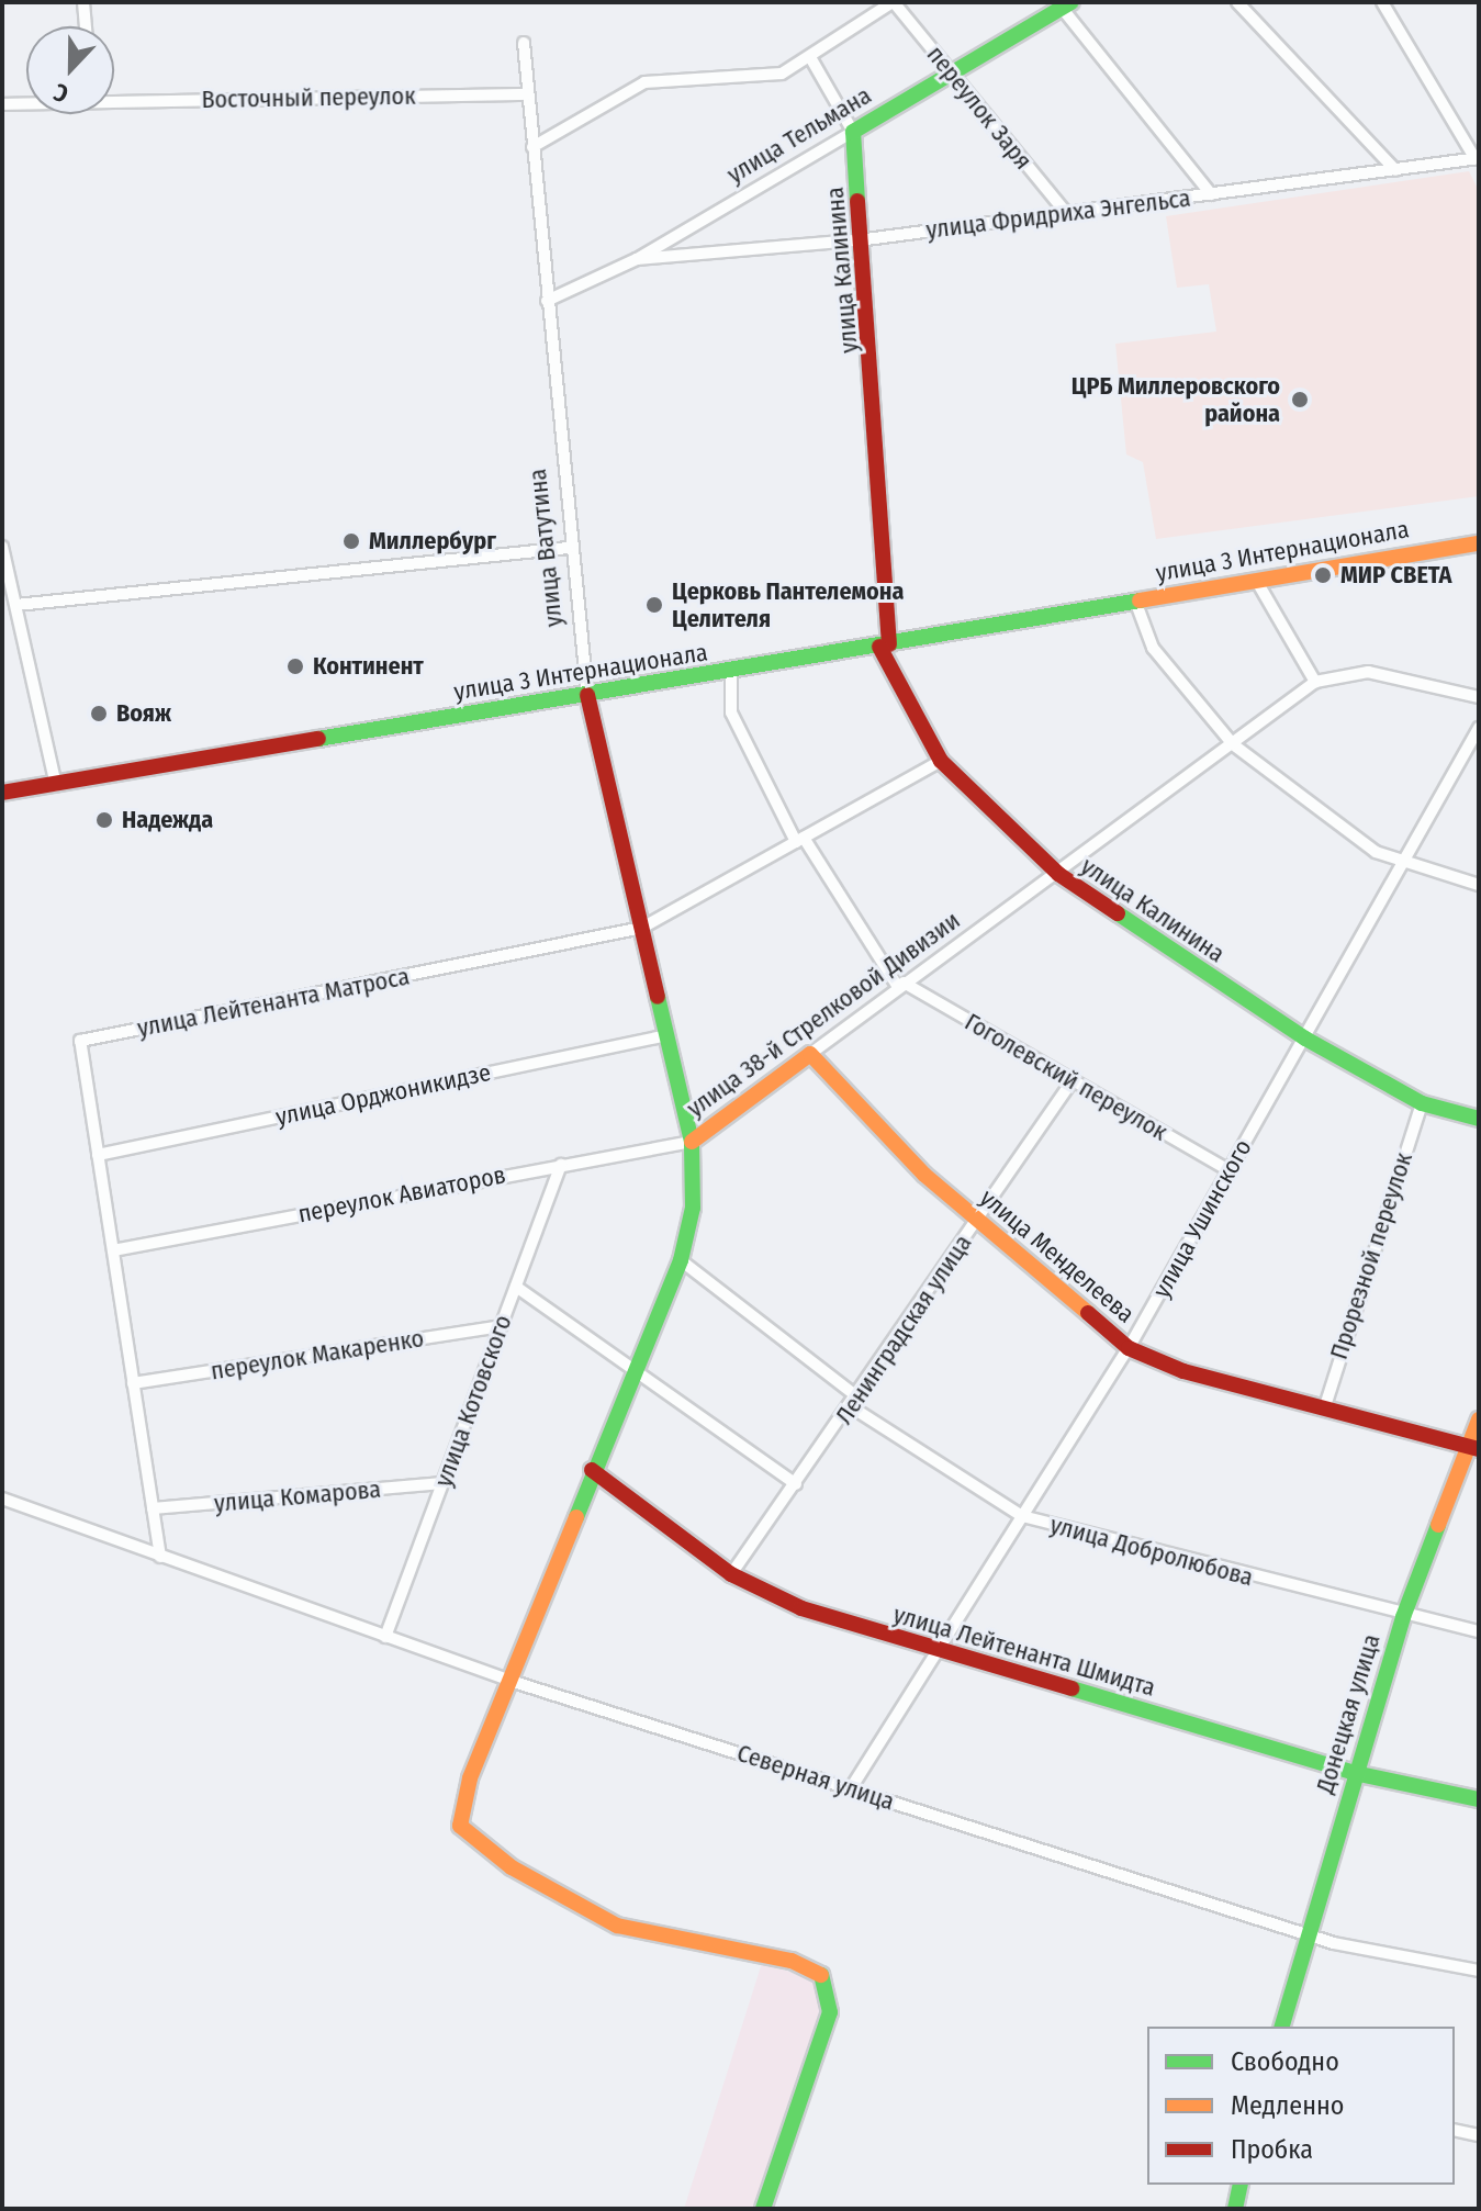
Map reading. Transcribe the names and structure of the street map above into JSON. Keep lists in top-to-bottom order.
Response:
{
  "streets": {
    "street": [
      "Восточный переулок",
      "переулок Заря",
      "улица Тельмана",
      "улица Фридриха Энгельса",
      "улица Калинина",
      "улица Ватутина",
      "улица 3 Интернационала",
      "улица Лейтенанта Матроса",
      "улица 38-й Стрелковой Дивизии",
      "Гоголевский переулок",
      "улица Орджоникидзе",
      "переулок Авиаторов",
      "улица Ушинского",
      "улица Менделеева",
      "Прорезной переулок",
      "Ленинградская улица",
      "переулок Макаренко",
      "улица Котовского",
      "улица Комарова",
      "улица Добролюбова",
      "улица Лейтенанта Шмидта",
      "Донецкая улица",
      "Северная улица"
    ]
  },
  "crossings": [
    ["Восточный переулок", "улица Ватутина"],
    ["переулок Заря", "улица Тельмана"],
    ["переулок Заря", "улица Фридриха Энгельса"],
    ["улица Тельмана", "улица Фридриха Энгельса"],
    ["улица Тельмана", "улица Калинина"],
    ["улица Тельмана", "улица Ватутина"],
    ["улица Фридриха Энгельса", "улица Калинина"],
    ["улица Калинина", "улица 3 Интернационала"],
    ["улица Калинина", "улица Лейтенанта Матроса"],
    ["улица Калинина", "улица 38-й Стрелковой Дивизии"],
    ["улица Калинина", "улица Ушинского"],
    ["улица Калинина", "Прорезной переулок"],
    ["улица Ватутина", "улица 3 Интернационала"],
    ["улица Ватутина", "улица Лейтенанта Матроса"],
    ["улица Ватутина", "улица 38-й Стрелковой Дивизии"],
    ["улица Ватутина", "улица Орджоникидзе"],
    ["улица Ватутина", "переулок Авиаторов"],
    ["улица 3 Интернационала", "Гоголевский переулок"],
    ["улица Лейтенанта Матроса", "Гоголевский переулок"],
    ["улица Лейтенанта Матроса", "улица Орджоникидзе"],
    ["улица Лейтенанта Матроса", "переулок Авиаторов"],
    ["улица Лейтенанта Матроса", "переулок Макаренко"],
    ["улица Лейтенанта Матроса", "улица Комарова"],
    ["улица Лейтенанта Матроса", "Северная улица"],
    ["улица 38-й Стрелковой Дивизии", "Гоголевский переулок"],
    ["улица 38-й Стрелковой Дивизии", "переулок Авиаторов"],
    ["улица 38-й Стрелковой Дивизии", "улица Менделеева"],
    ["улица 38-й Стрелковой Дивизии", "улица Добролюбова"],
    ["улица 38-й Стрелковой Дивизии", "улица Лейтенанта Шмидта"],
    ["улица 38-й Стрелковой Дивизии", "Северная улица"],
    ["Гоголевский переулок", "улица Ушинского"],
    ["Гоголевский переулок", "Ленинградская улица"],
    ["переулок Авиаторов", "улица Котовского"],
    ["улица Ушинского", "улица Менделеева"],
    ["улица Ушинского", "улица Добролюбова"],
    ["улица Ушинского", "улица Лейтенанта Шмидта"],
    ["улица Ушинского", "Северная улица"],
    ["улица Менделеева", "Прорезной переулок"],
    ["улица Менделеева", "Ленинградская улица"],
    ["улица Менделеева", "Донецкая улица"],
    ["Ленинградская улица", "улица Добролюбова"],
    ["Ленинградская улица", "улица Лейтенанта Шмидта"],
    ["переулок Макаренко", "улица Котовского"],
    ["улица Котовского", "улица Комарова"],
    ["улица Котовского", "Северная улица"],
    ["улица Добролюбова", "Донецкая улица"],
    ["улица Лейтенанта Шмидта", "Донецкая улица"],
    ["Донецкая улица", "Северная улица"]
  ],
  "places": [
    "ЦРБ Миллеровского района",
    "Миллербург",
    "МИР СВЕТА",
    "Церковь Пантелемона Целителя",
    "Континент",
    "Вояж",
    "Надежда"
  ],
  "legend": ["Свободно", "Медленно", "Пробка"],
  "north": "bottom"
}
